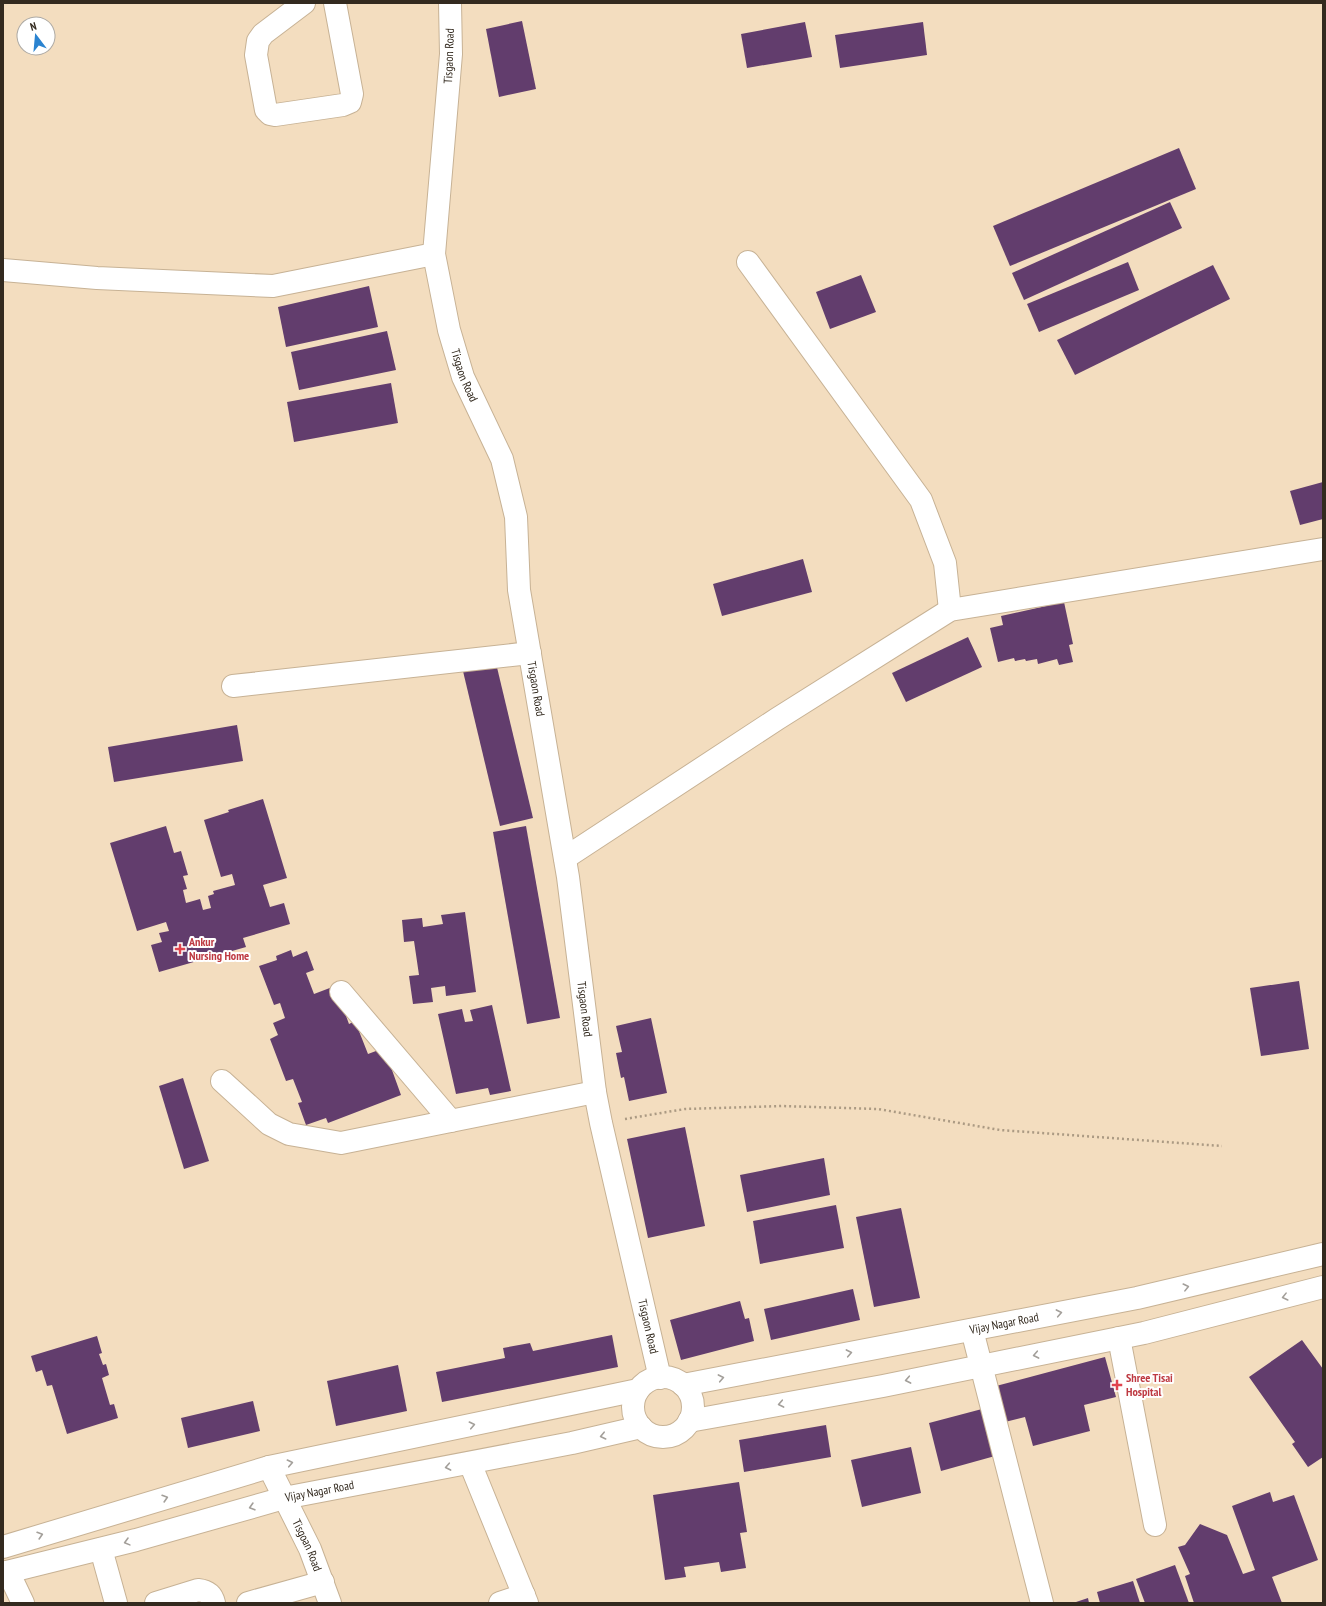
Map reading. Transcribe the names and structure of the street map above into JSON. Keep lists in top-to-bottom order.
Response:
{
  "streets": {
    "street": ["Tisgaon Road", "Vijay Nagar Road", "Tisgoan Road"]
  },
  "crossings": [
    ["Tisgaon Road", "Vijay Nagar Road"],
    ["Vijay Nagar Road", "Tisgoan Road"]
  ],
  "places": {
    "health": ["Ankur Nursing Home", "Shree Tisai Hospital"]
  },
  "north": "top"
}
